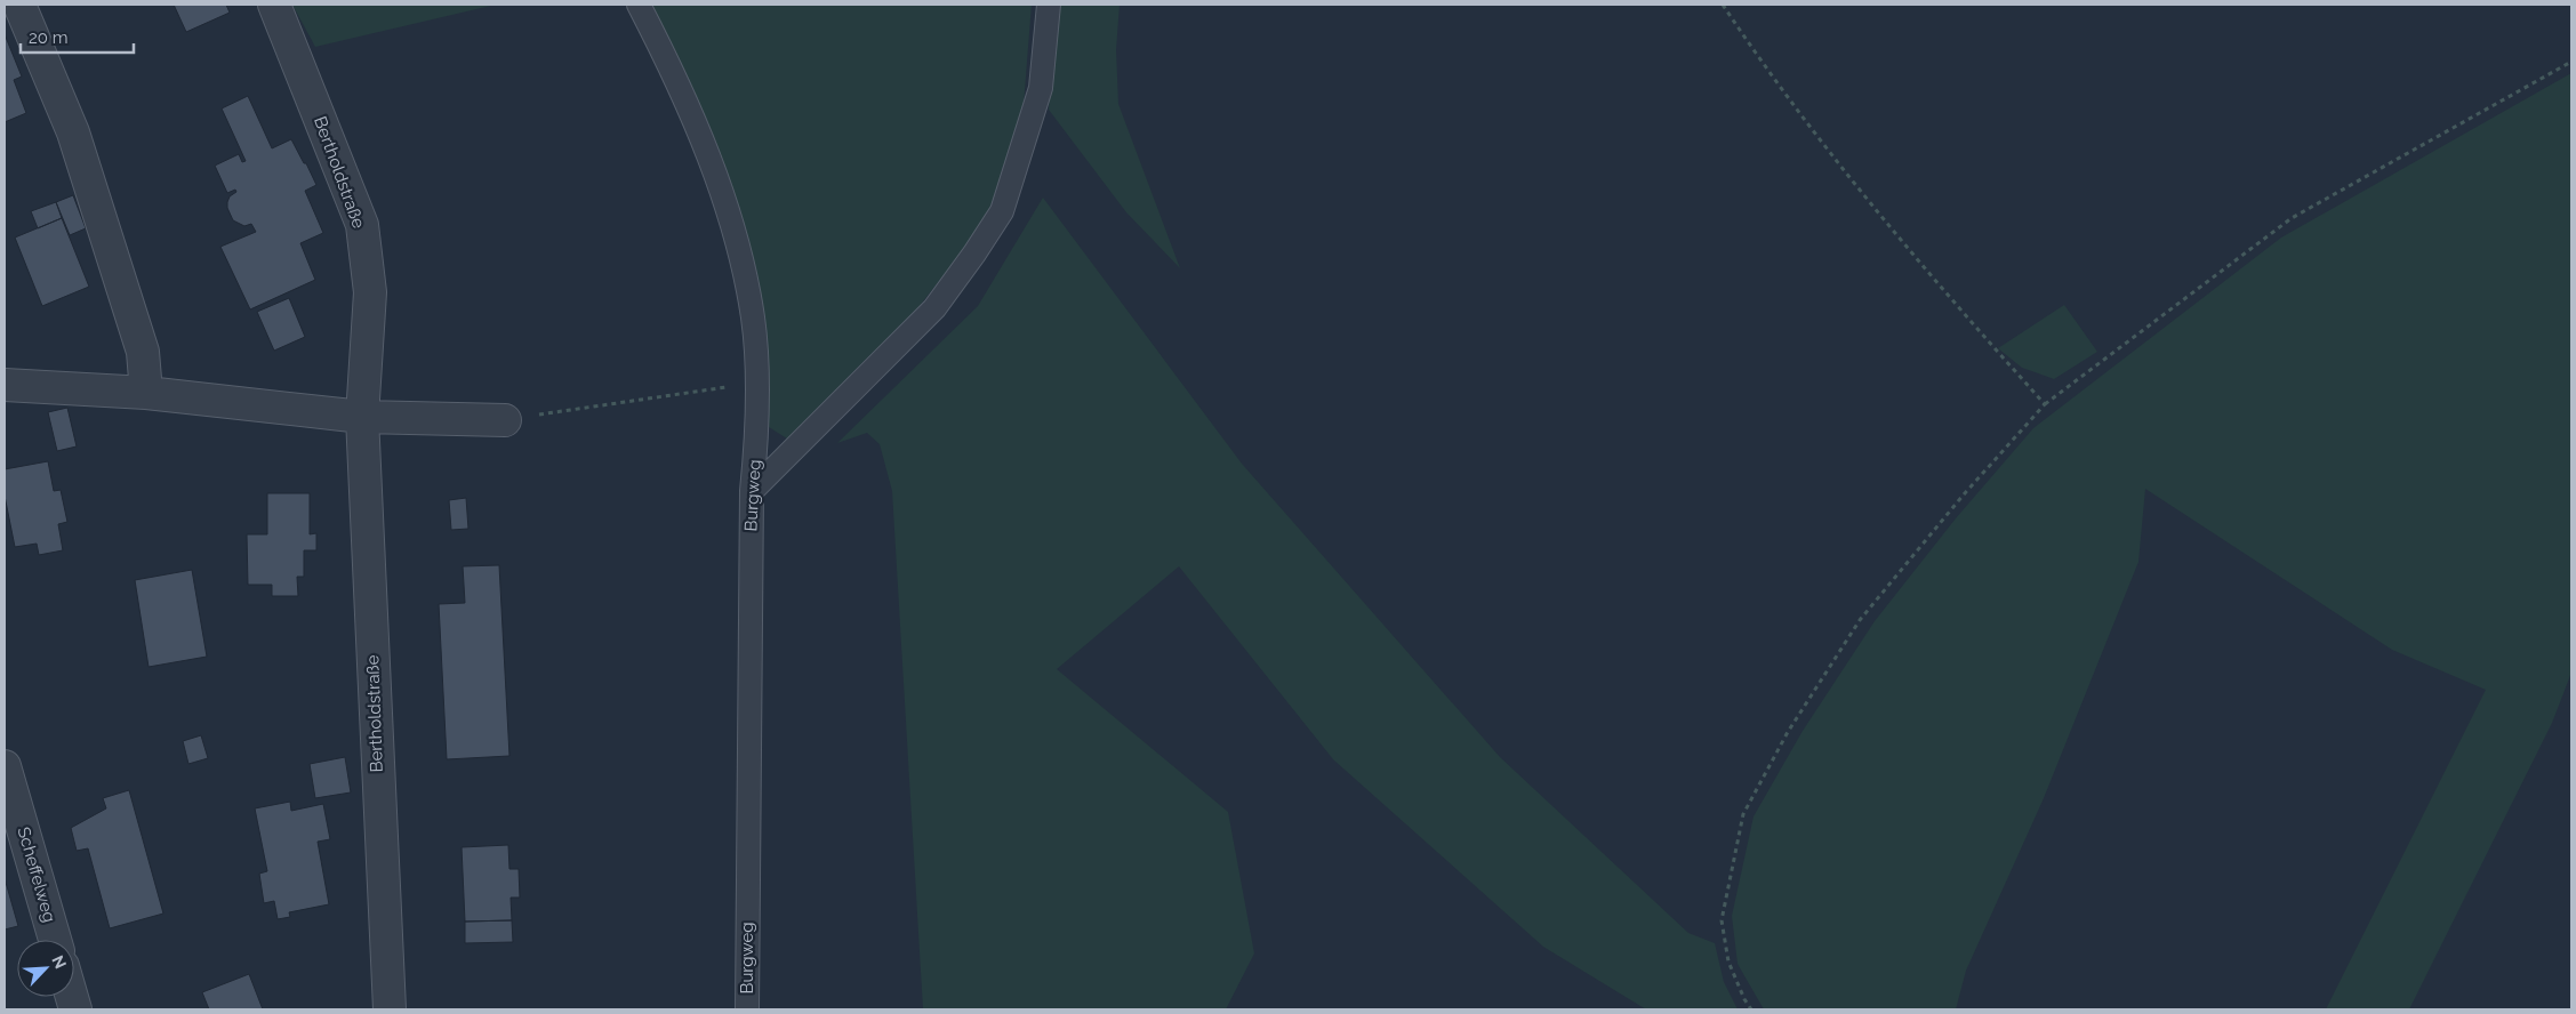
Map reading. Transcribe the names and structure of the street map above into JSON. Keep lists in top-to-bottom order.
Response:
{
  "streets": {
    "street": ["Bertholdstraße", "Scheffelweg"],
    "lane": ["Burgweg"]
  },
  "scale_bar": "20 m",
  "north": "top right"
}
